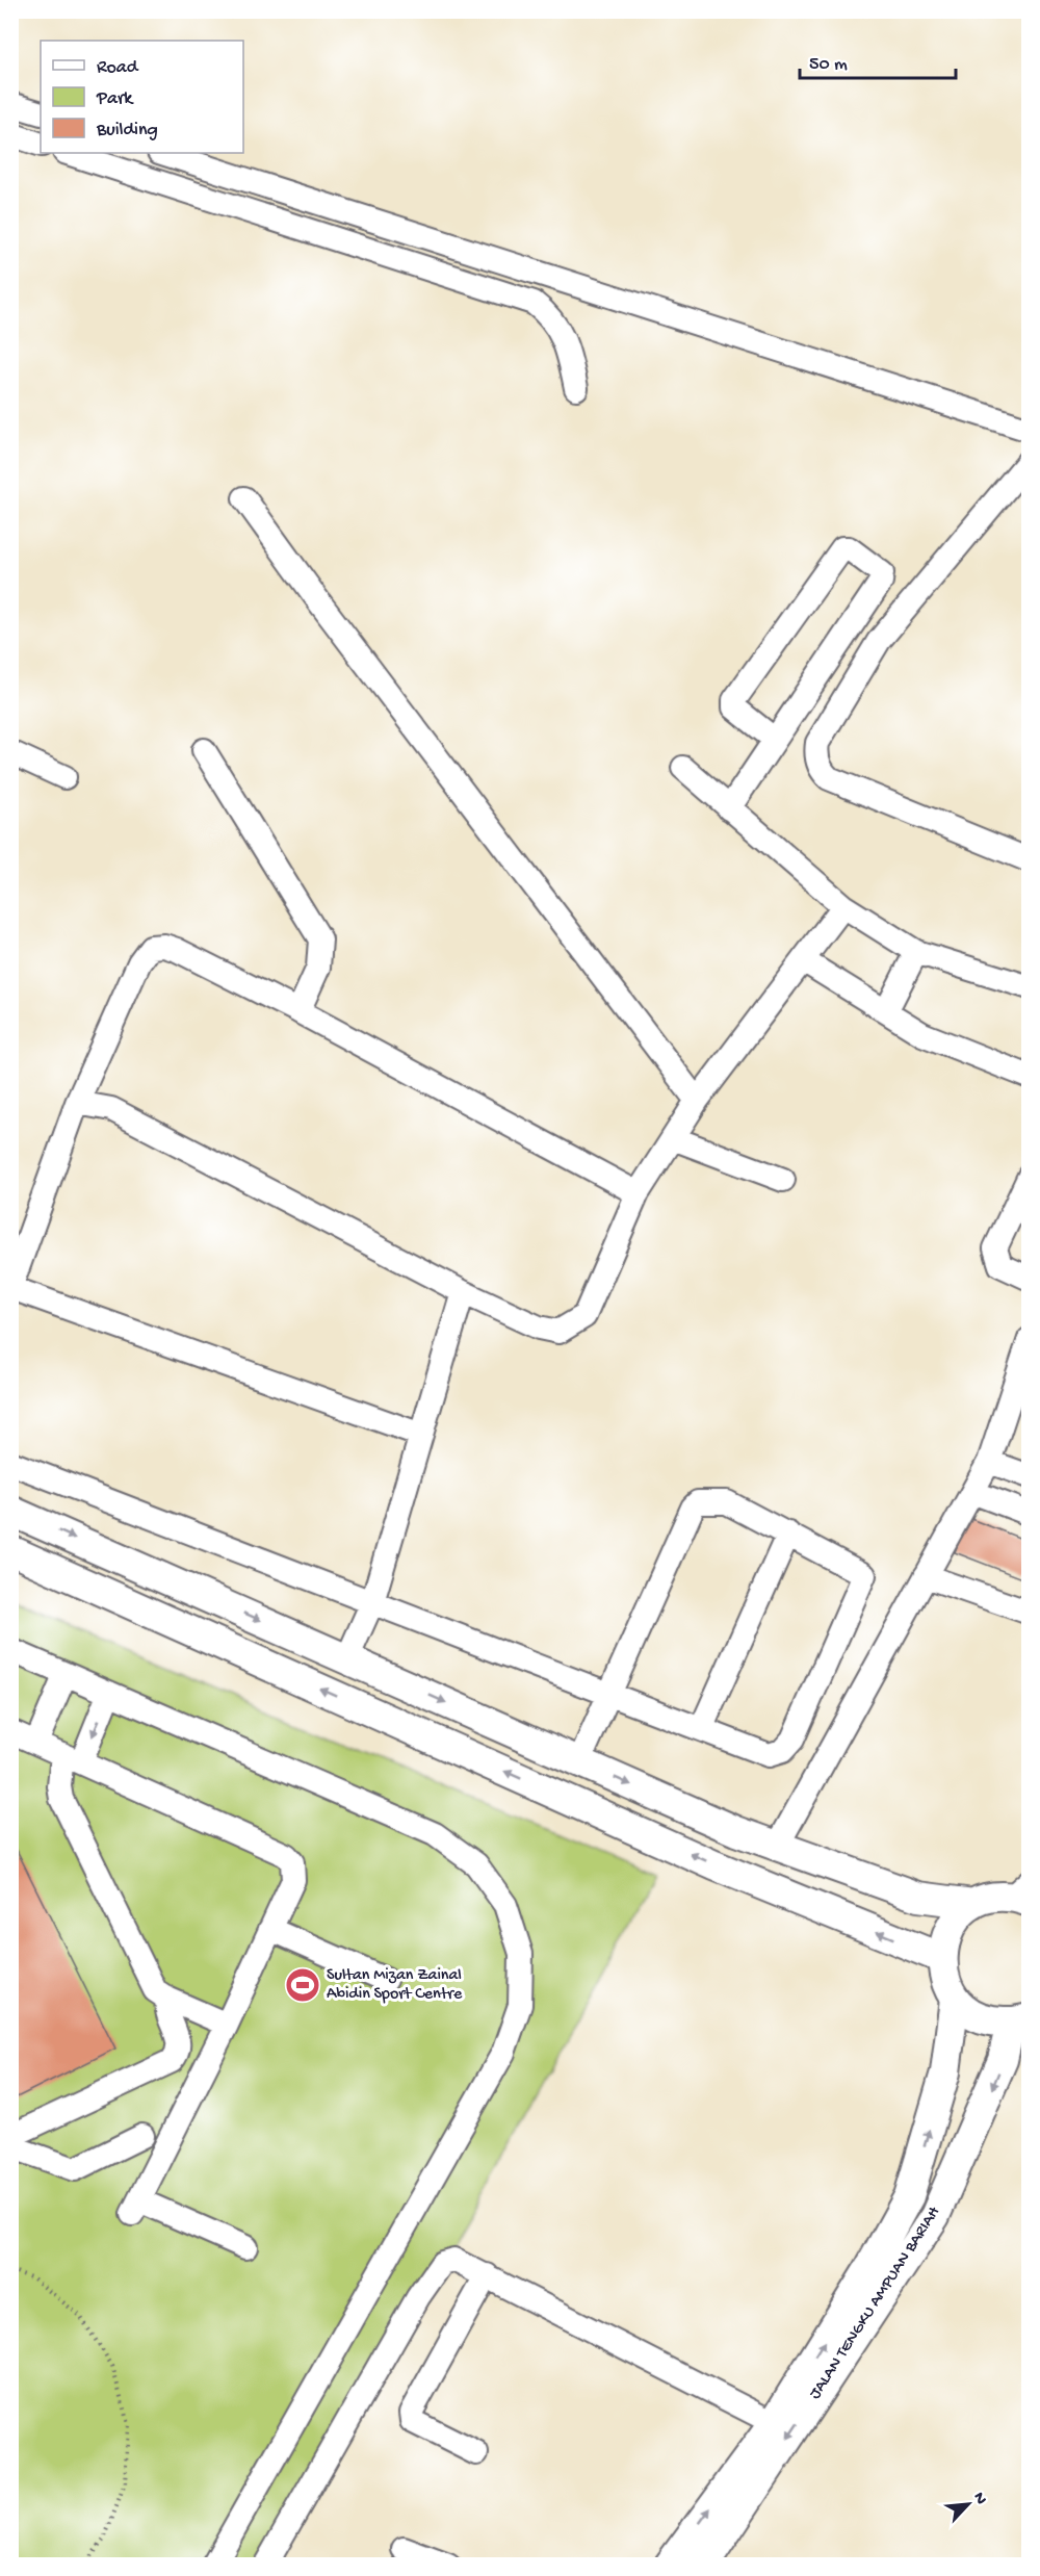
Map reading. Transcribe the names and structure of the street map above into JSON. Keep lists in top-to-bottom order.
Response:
{
  "streets": {
    "main road": ["JALAN TENGKU AMPUAN BARIAH"]
  },
  "places": {
    "sports": ["Sultan Mizan Zainal Abidin Sport Centre"]
  },
  "legend": ["Road", "Park", "Building"],
  "scale_bar": "50 m",
  "north": "top right"
}
